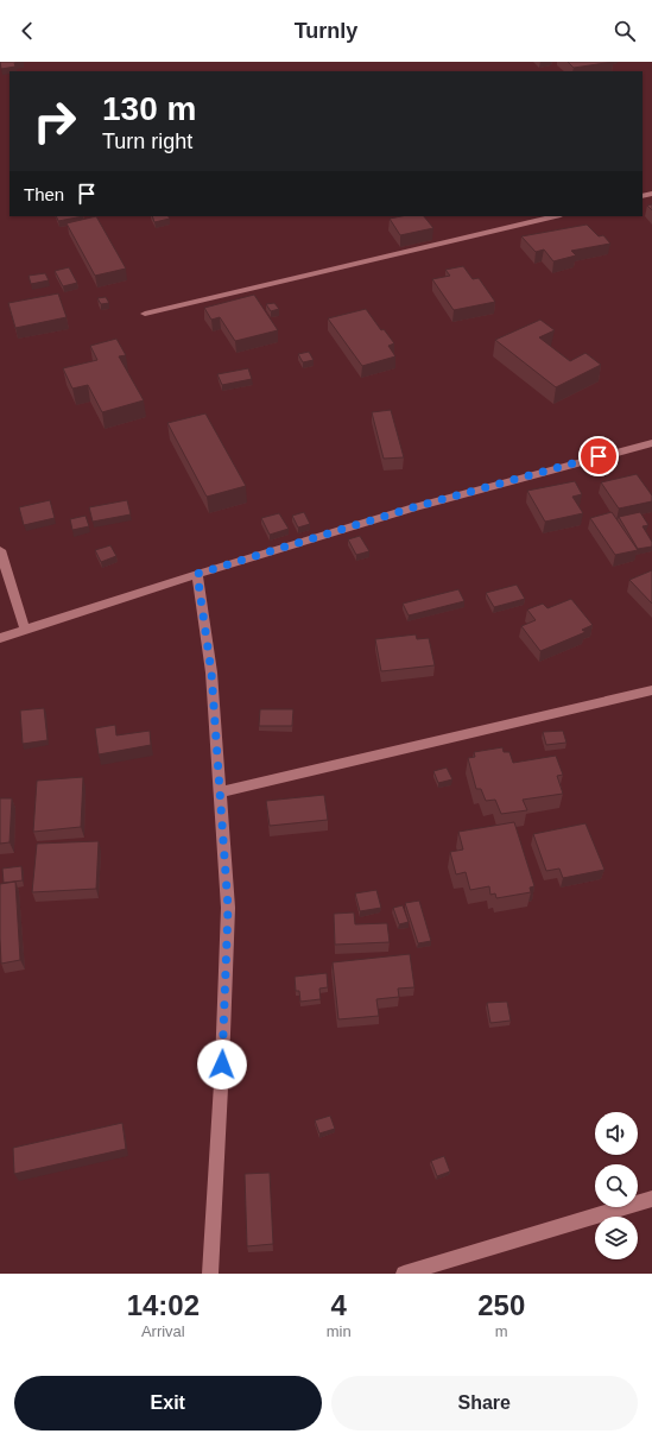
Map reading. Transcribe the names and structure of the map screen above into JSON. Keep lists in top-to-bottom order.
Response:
{
  "page": {
    "header": "Turnly",
    "turn": ["130 m", "Turn right"],
    "then": "Then",
    "eta": [
      "14:02",
      "Arrival",
      "4",
      "min",
      "250",
      "m"
    ],
    "buttons": ["Exit", "Share"]
  }
}
